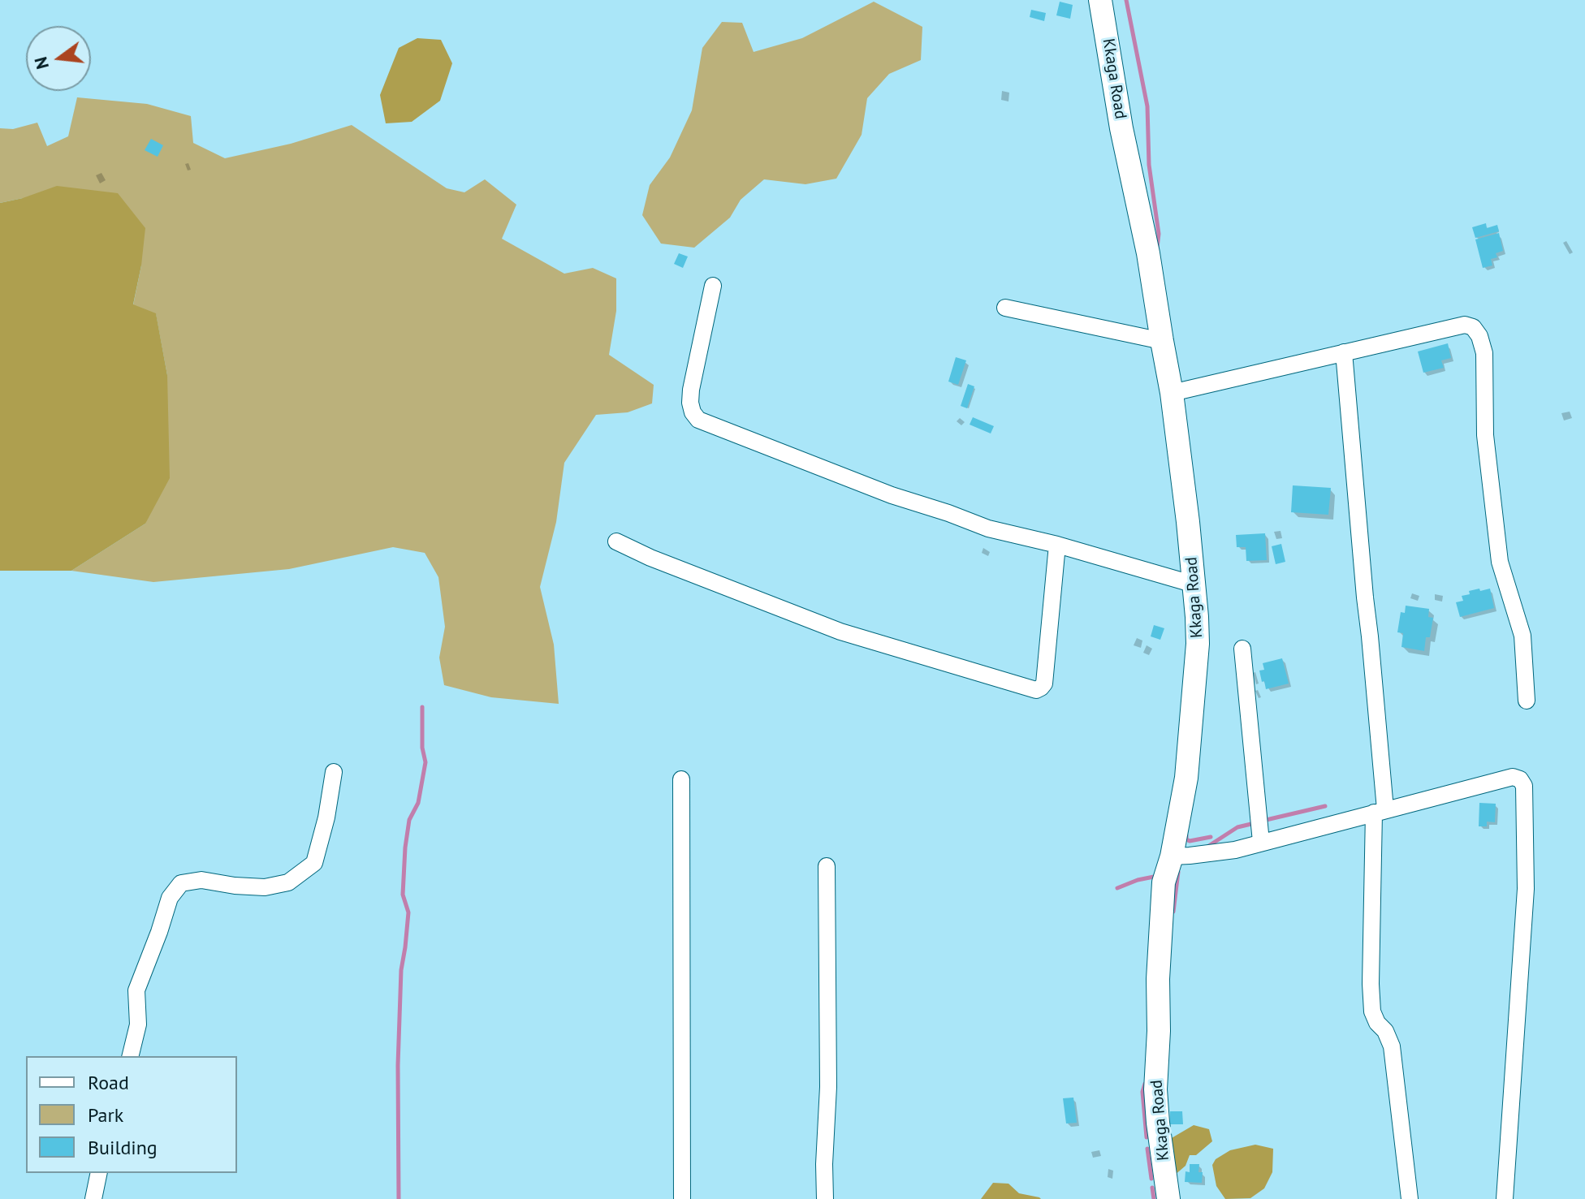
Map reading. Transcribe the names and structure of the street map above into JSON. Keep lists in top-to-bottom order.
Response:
{
  "streets": {
    "street": ["Kkaga Road"]
  },
  "legend": ["Road", "Park", "Building"],
  "north": "left"
}
